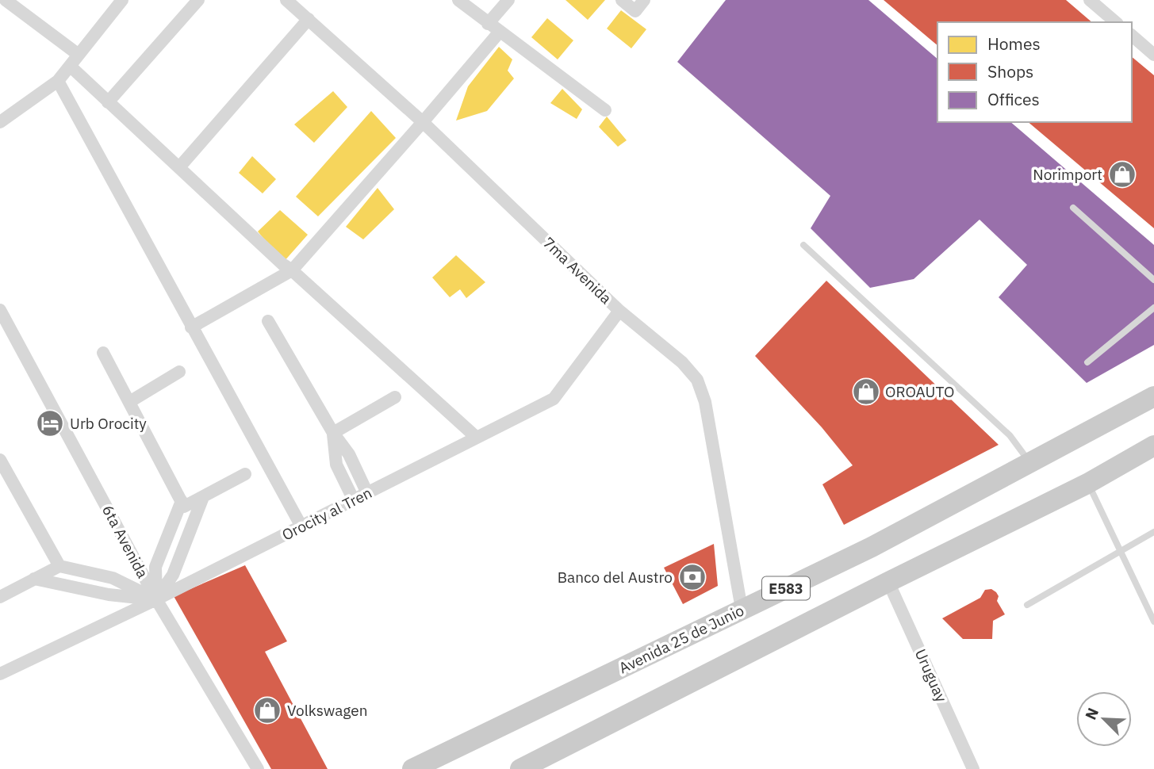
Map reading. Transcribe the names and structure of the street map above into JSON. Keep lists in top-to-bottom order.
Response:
{
  "streets": {
    "main road": ["E583", "Avenida 25 de Junio"],
    "street": [
      "7ma Avenida",
      "Orocity al Tren",
      "6ta Avenida",
      "Uruguay"
    ]
  },
  "crossings": [
    ["7ma Avenida", "Orocity al Tren"],
    ["7ma Avenida", "Avenida 25 de Junio"],
    ["Orocity al Tren", "6ta Avenida"],
    ["E583", "Uruguay"]
  ],
  "places": {
    "shop": ["Norimport", "OROAUTO", "Volkswagen"],
    "hotel": ["Urb Orocity"],
    "bank": ["Banco del Austro"]
  },
  "legend": ["Homes", "Shops", "Offices"],
  "north": "top left"
}
